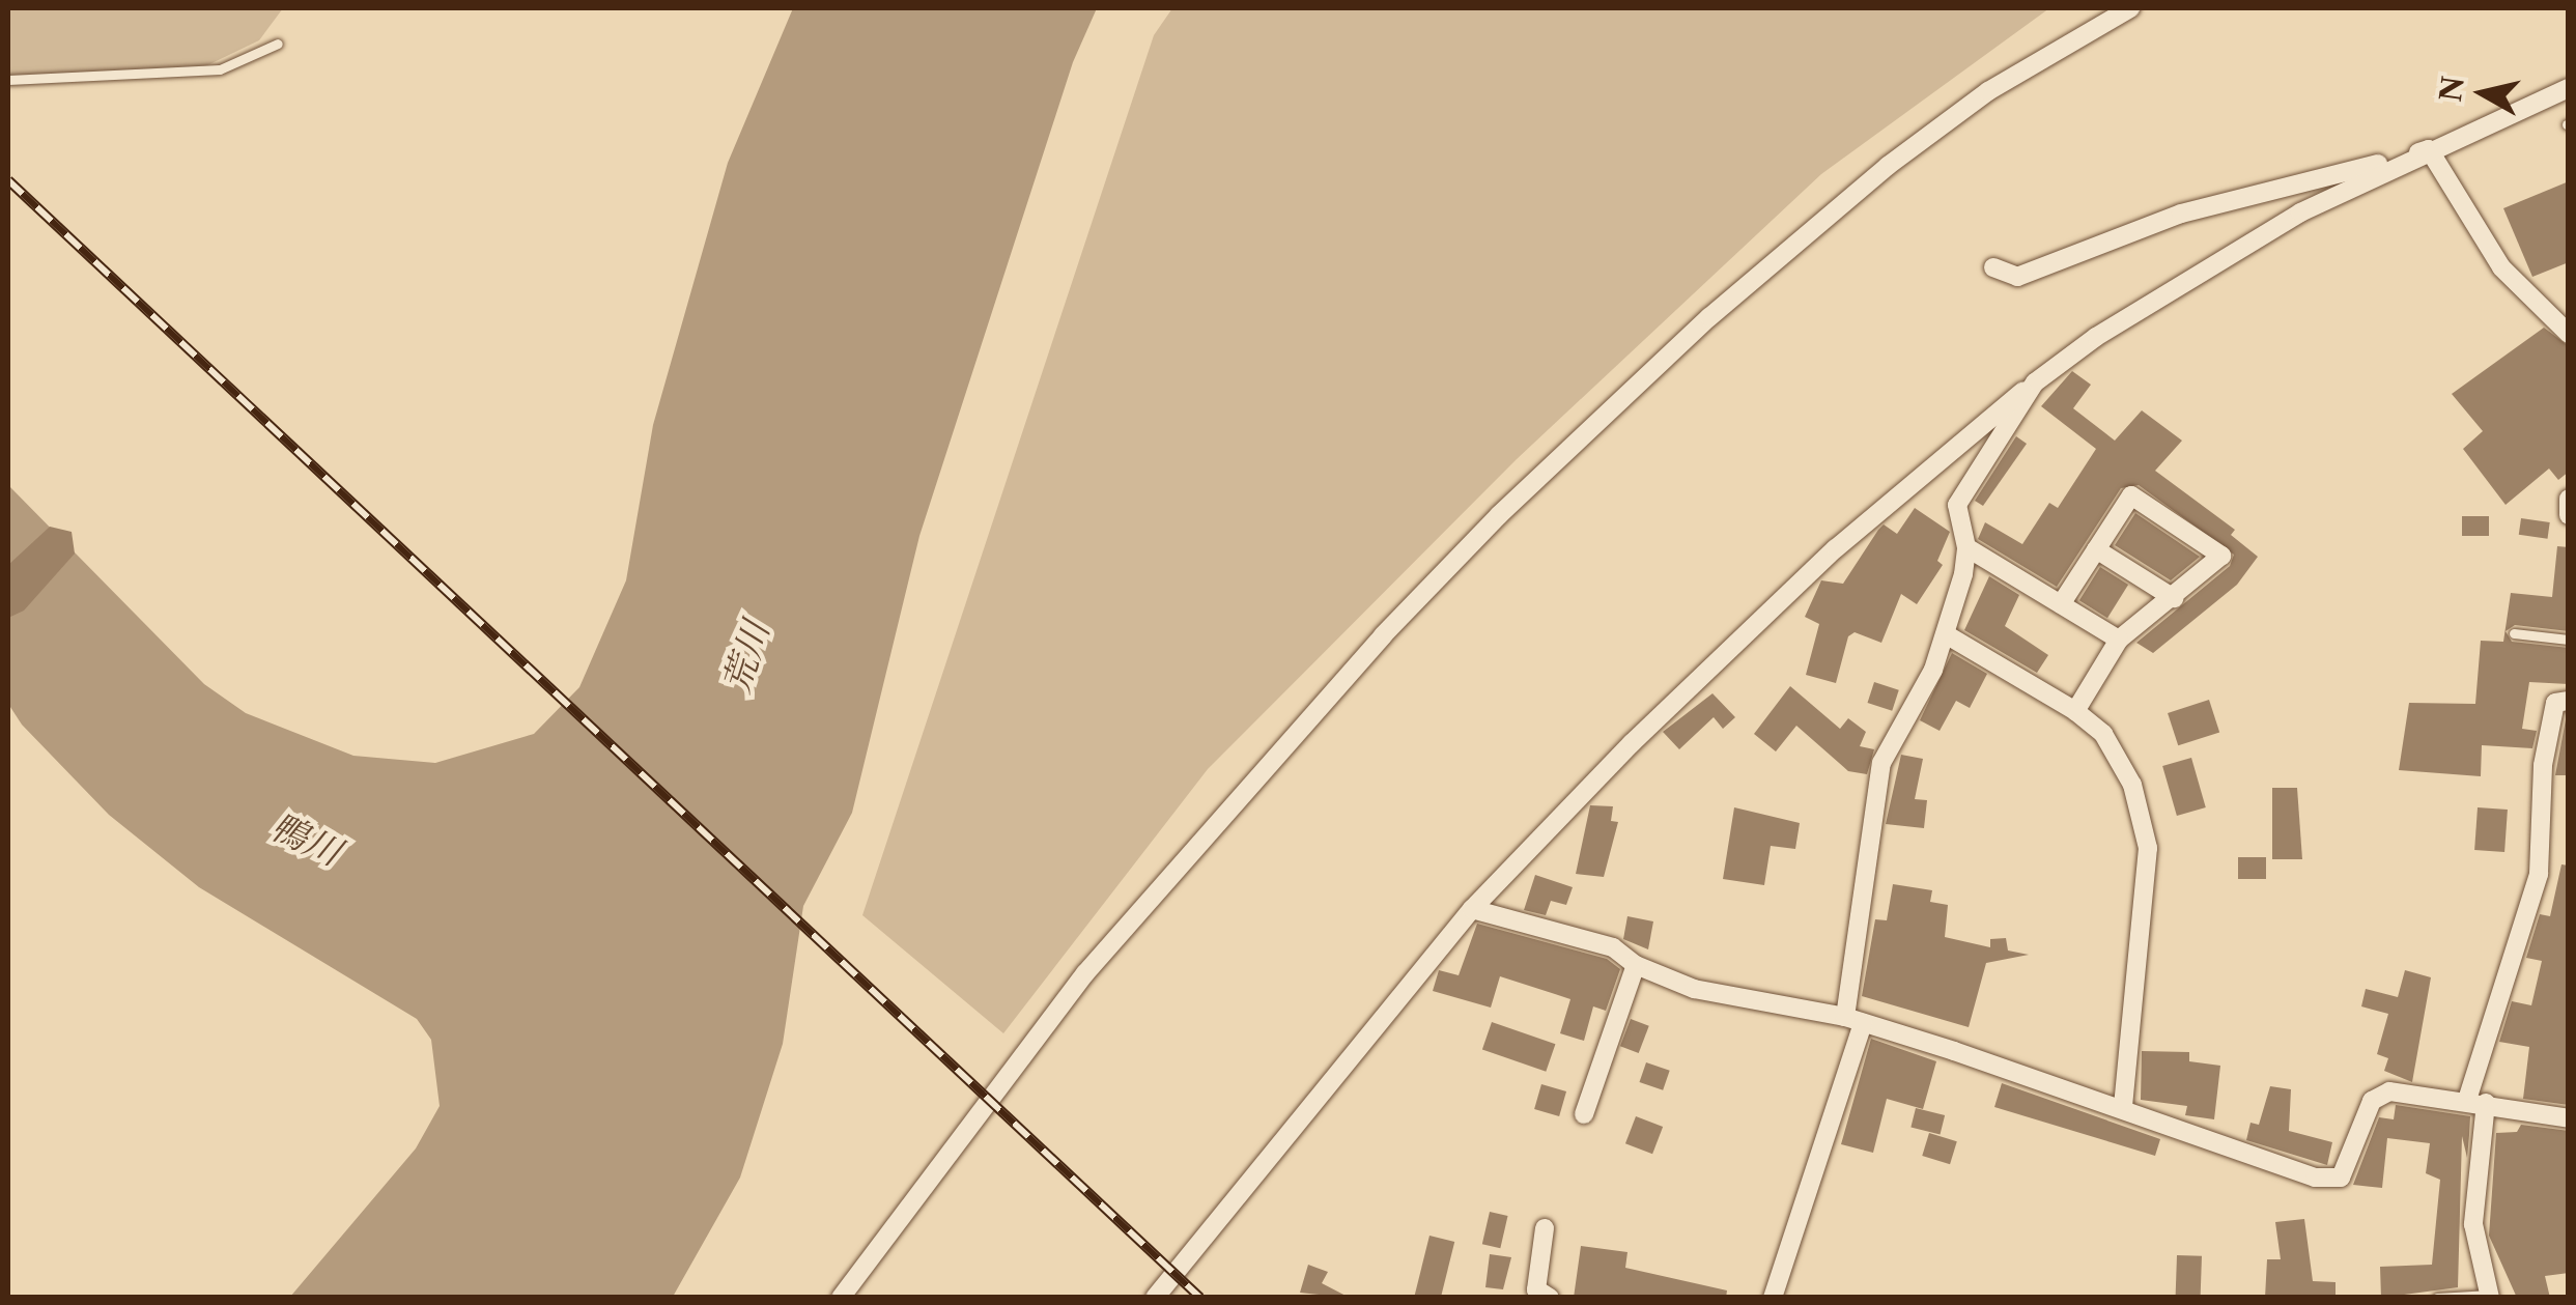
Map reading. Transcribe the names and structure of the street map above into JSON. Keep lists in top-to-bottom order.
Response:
{
  "water": ["荒川", "鴨川"],
  "north": "left"
}
